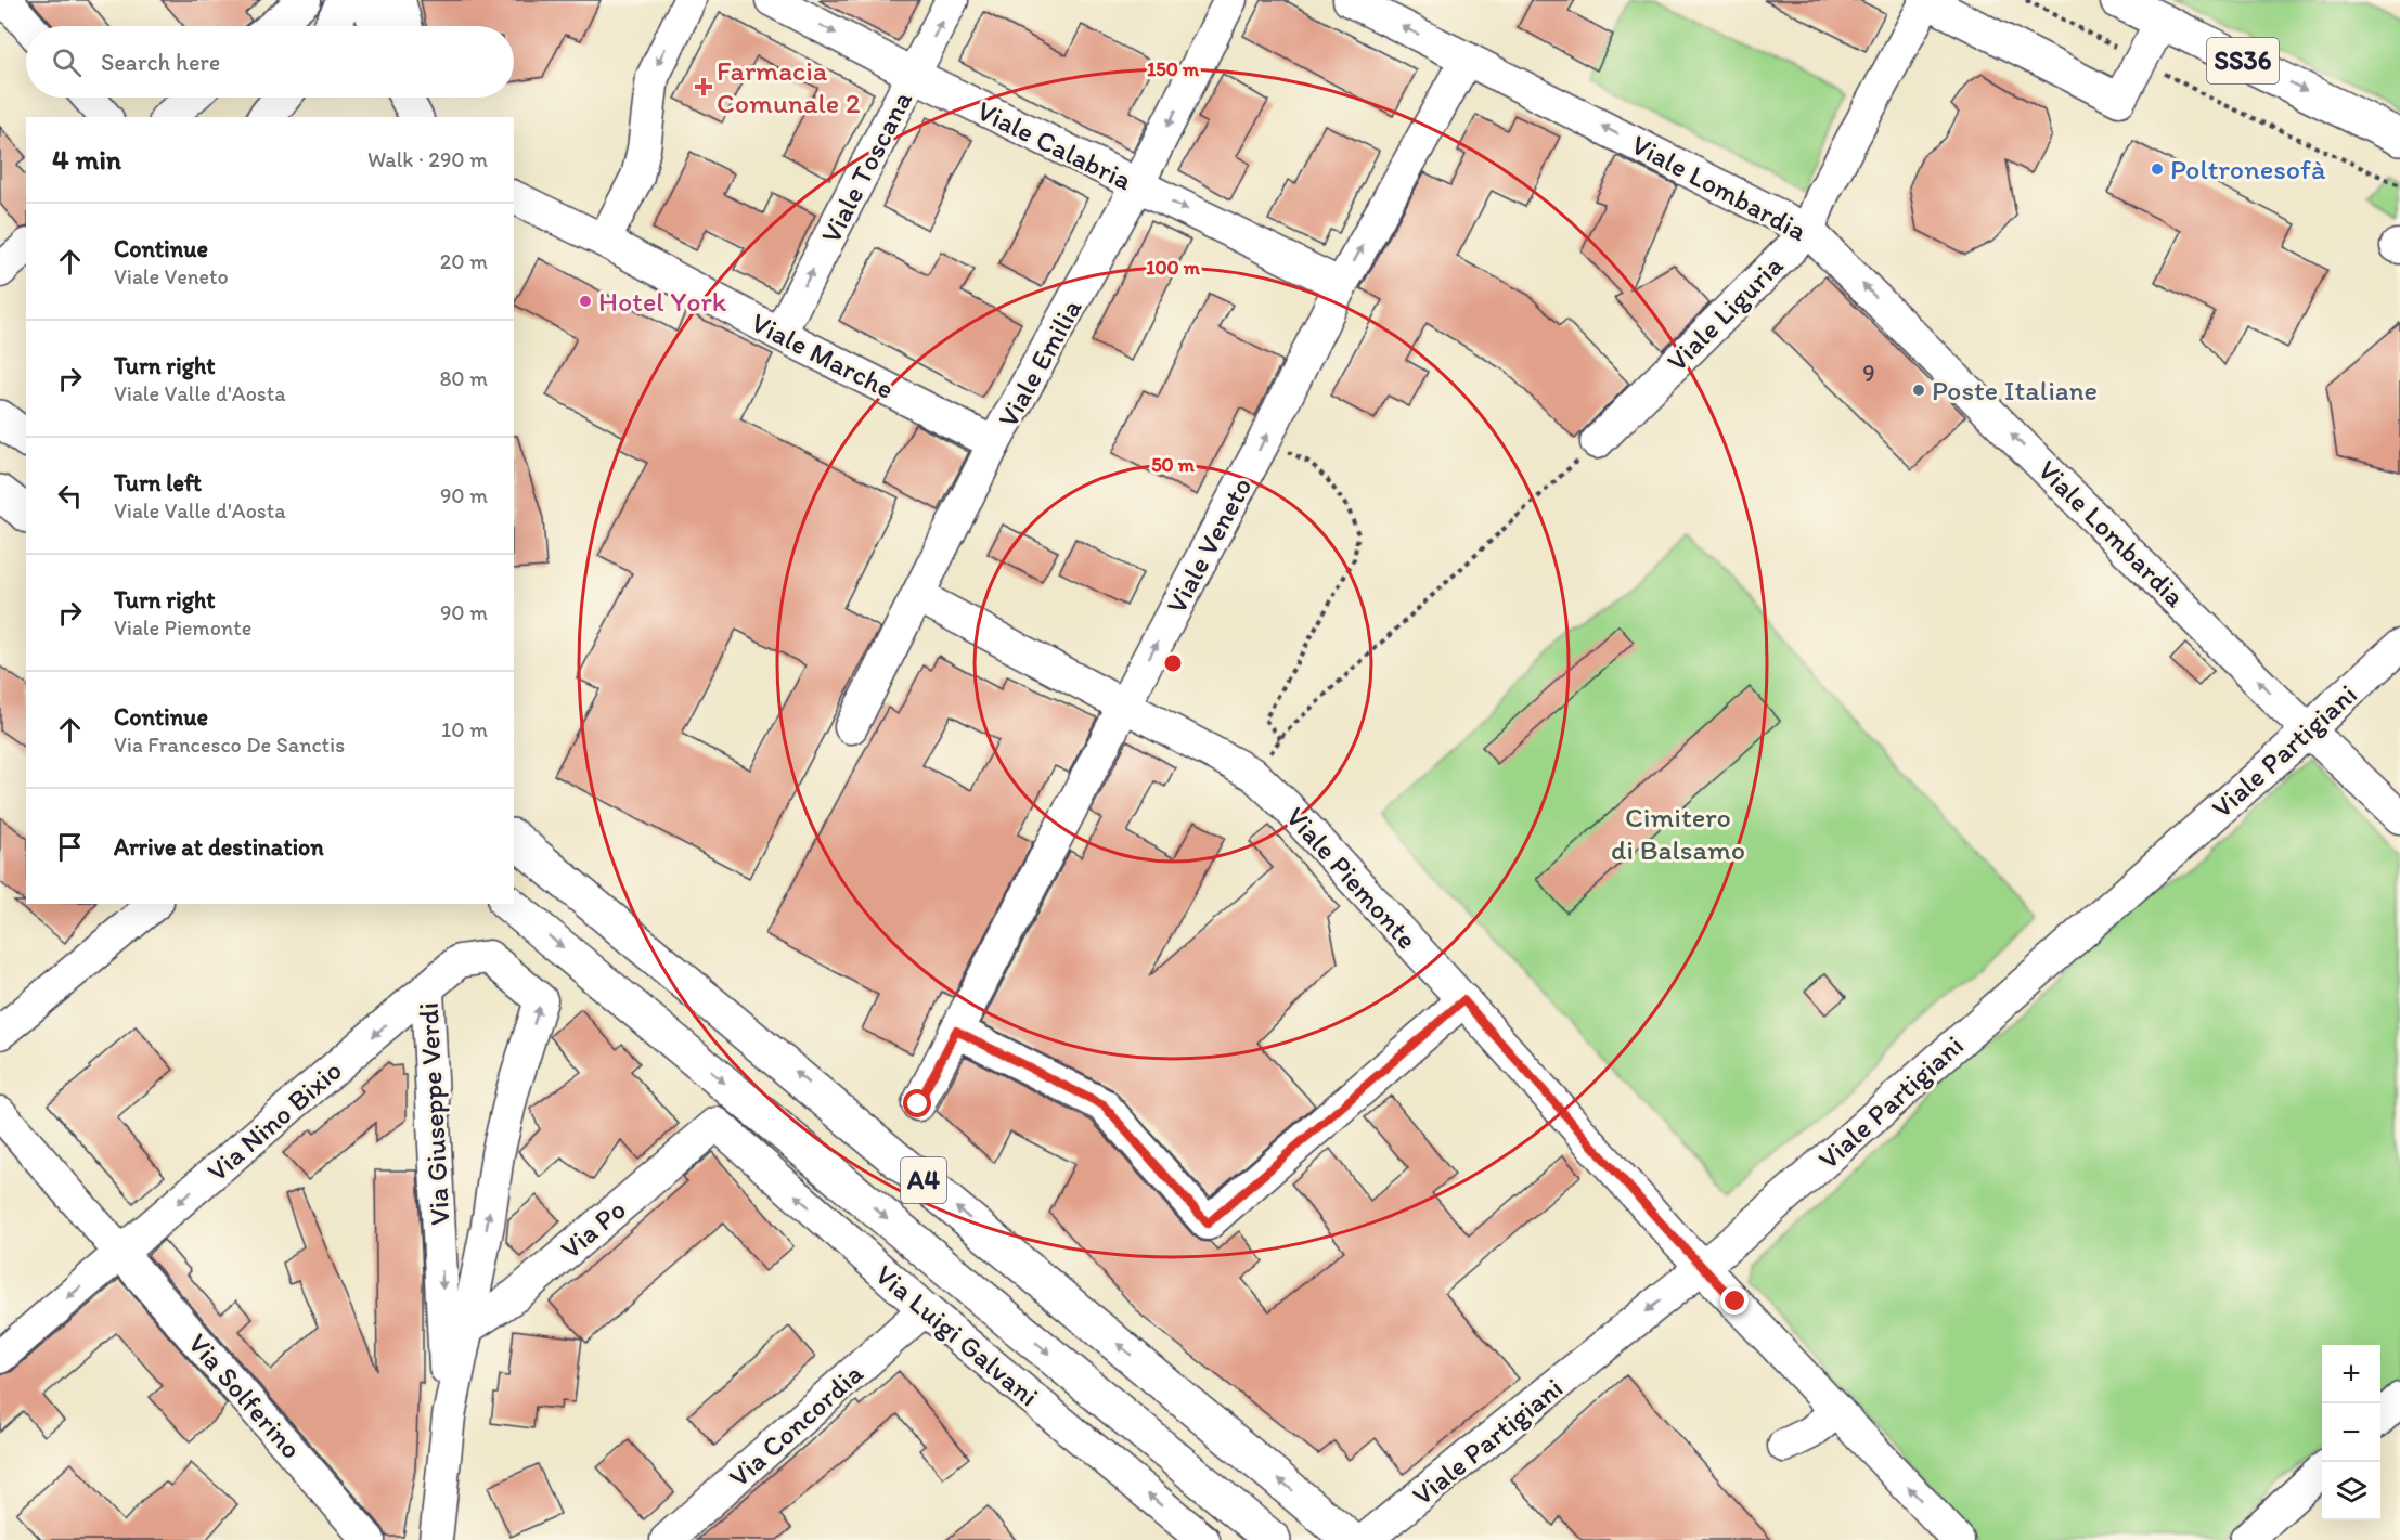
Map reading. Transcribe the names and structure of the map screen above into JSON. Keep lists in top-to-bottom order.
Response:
{
  "streets": {
    "main road": ["SS36", "A4"],
    "street": [
      "Viale Calabria",
      "Viale Toscana",
      "Viale Lombardia",
      "Viale Liguria",
      "Viale Marche",
      "Viale Emilia",
      "Viale Veneto",
      "Viale Partigiani",
      "Viale Piemonte",
      "Via Giuseppe Verdi",
      "Via Nino Bixio",
      "Via Po",
      "Via Luigi Galvani",
      "Via Solferino",
      "Via Concordia"
    ]
  },
  "crossings": [
    ["Viale Calabria", "Viale Toscana"],
    ["Viale Calabria", "Viale Emilia"],
    ["Viale Calabria", "Viale Veneto"],
    ["Viale Toscana", "Viale Marche"],
    ["Viale Lombardia", "Viale Liguria"],
    ["Viale Lombardia", "Viale Veneto"],
    ["Viale Lombardia", "Viale Partigiani"],
    ["Viale Marche", "Viale Emilia"],
    ["Viale Emilia", "Viale Piemonte"],
    ["Viale Veneto", "Viale Piemonte"],
    ["Viale Partigiani", "Viale Piemonte"],
    ["Viale Partigiani", "A4"],
    ["Via Giuseppe Verdi", "Via Nino Bixio"],
    ["Via Giuseppe Verdi", "Via Po"],
    ["Via Nino Bixio", "Via Solferino"],
    ["Via Po", "Via Luigi Galvani"],
    ["Via Luigi Galvani", "Via Concordia"]
  ],
  "one_way": [
    "Viale Calabria",
    "Viale Lombardia",
    "Viale Veneto",
    "Via Luigi Galvani"
  ],
  "parks": ["Cimitero di Balsamo"],
  "places": {
    "health": ["Farmacia Comunale 2"],
    "other": ["Poltronesofà", "Hotel York", "Poste Italiane"]
  },
  "house_numbers": ["9"],
  "page": {
    "search": "Search here",
    "heading": ["4 min", "Walk · 290 m"],
    "list": [
      ["Continue", "Viale Veneto", "20 m"],
      ["Turn right", "Viale Valle d'Aosta", "80 m"],
      ["Turn left", "Viale Valle d'Aosta", "90 m"],
      ["Turn right", "Viale Piemonte", "90 m"],
      ["Continue", "Via Francesco De Sanctis", "10 m"],
      "Arrive at destination"
    ],
    "map_buttons": ["+", "−"]
  },
  "rings": ["150 m", "100 m", "50 m"]
}
